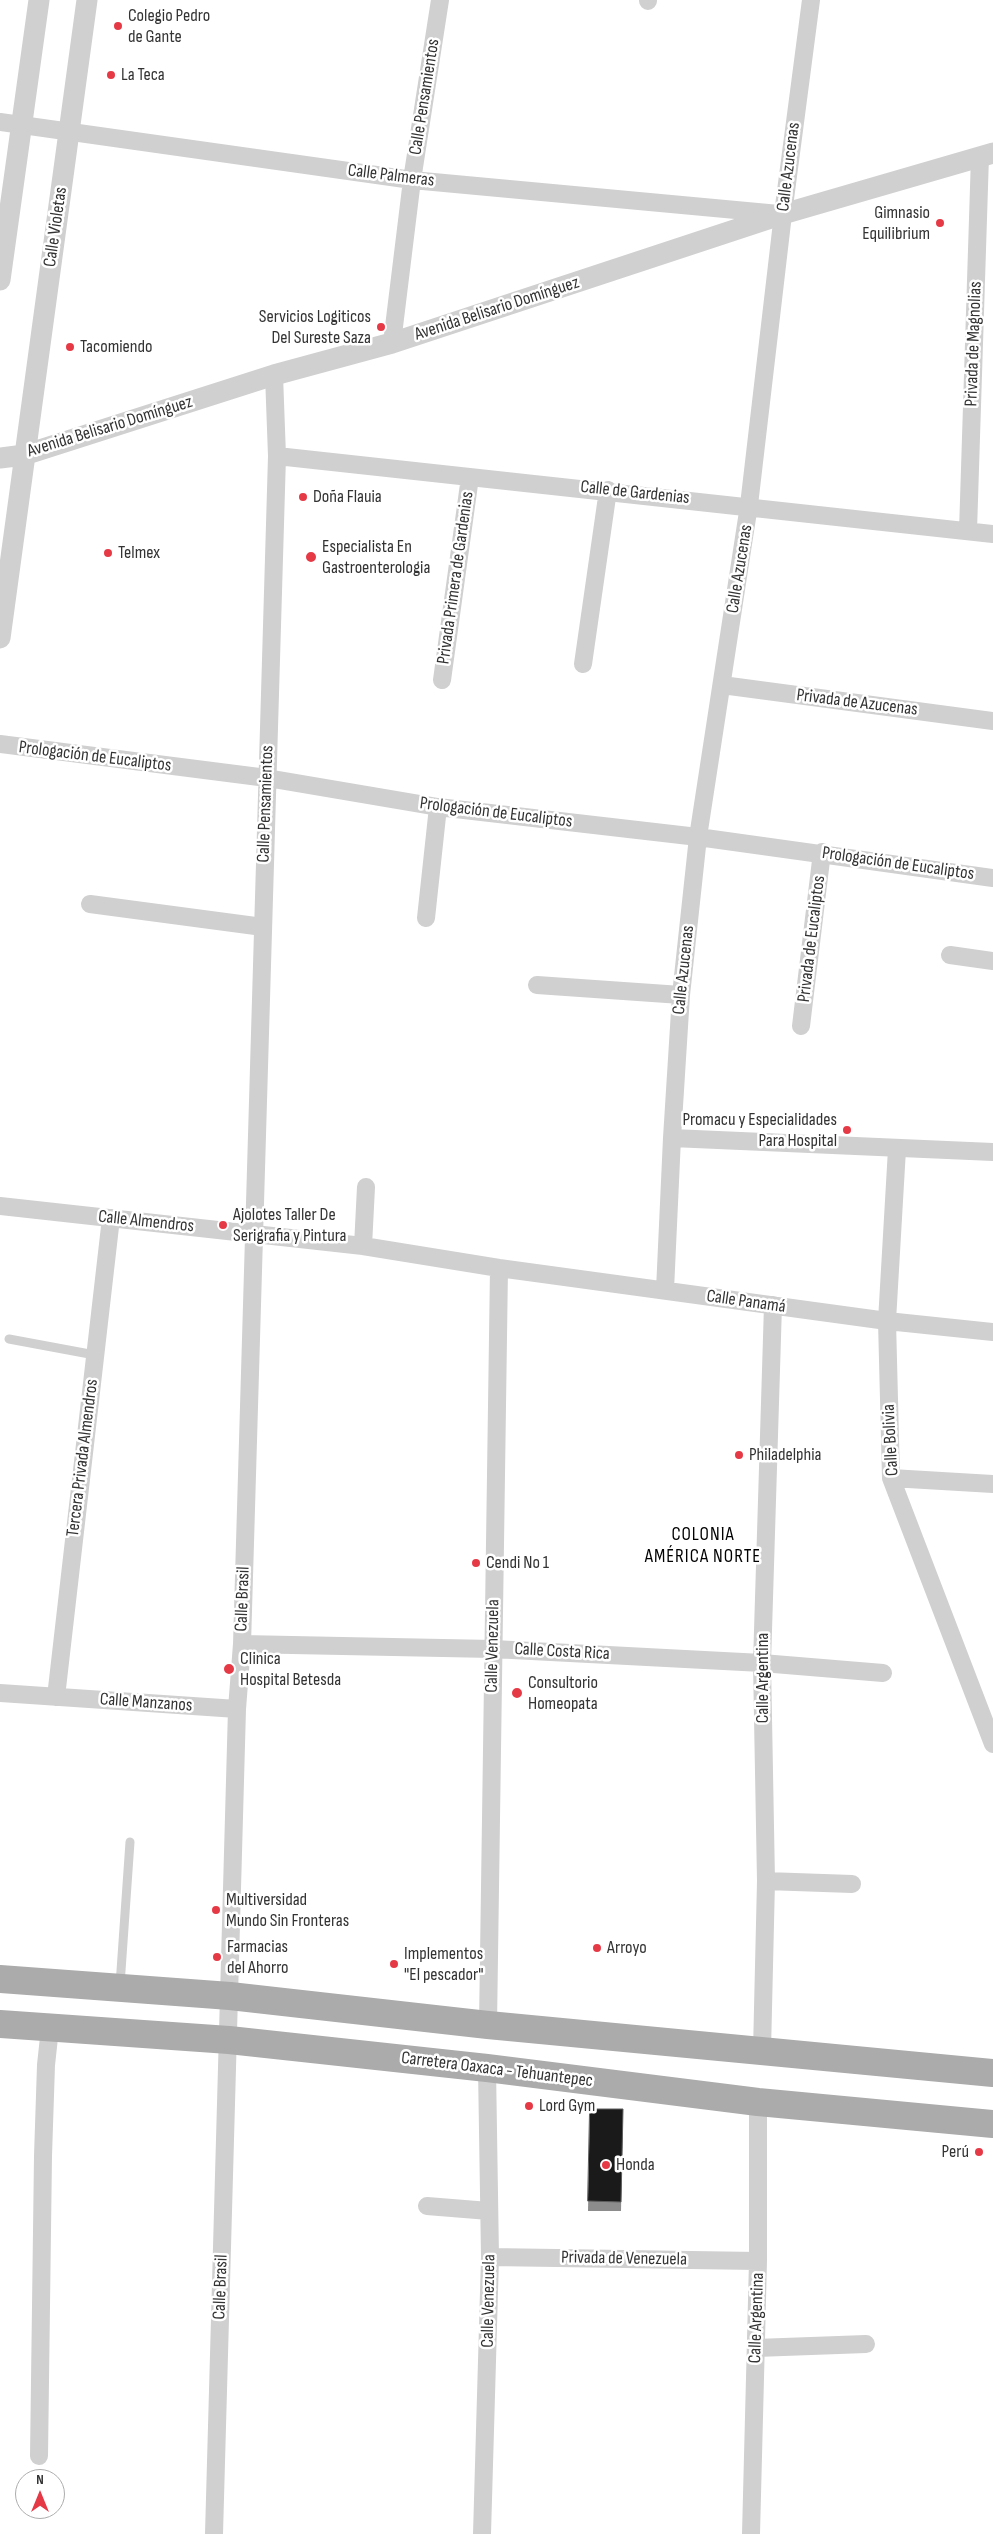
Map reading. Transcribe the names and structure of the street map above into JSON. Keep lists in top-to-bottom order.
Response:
{
  "streets": {
    "main road": ["Carretera Oaxaca - Tehuantepec"],
    "street": [
      "Calle Pensamientos",
      "Calle Azucenas",
      "Calle Palmeras",
      "Calle Violetas",
      "Avenida Belisario Domínguez",
      "Privada de Magnolias",
      "Calle de Gardenias",
      "Privada Primera de Gardenias",
      "Privada de Azucenas",
      "Prologación de Eucaliptos",
      "Privada de Eucaliptos",
      "Calle Almendros",
      "Calle Panamá",
      "Calle Bolivia",
      "Tercera Privada Almendros",
      "Calle Brasil",
      "Calle Venezuela",
      "Calle Costa Rica",
      "Calle Argentina",
      "Calle Manzanos",
      "Privada de Venezuela"
    ]
  },
  "crossings": [
    ["Calle Pensamientos", "Calle Palmeras"],
    ["Calle Pensamientos", "Avenida Belisario Domínguez"],
    ["Calle Pensamientos", "Calle de Gardenias"],
    ["Calle Pensamientos", "Prologación de Eucaliptos"],
    ["Calle Pensamientos", "Calle Almendros"],
    ["Calle Pensamientos", "Calle Brasil"],
    ["Calle Azucenas", "Calle Palmeras"],
    ["Calle Azucenas", "Avenida Belisario Domínguez"],
    ["Calle Azucenas", "Calle de Gardenias"],
    ["Calle Azucenas", "Privada de Azucenas"],
    ["Calle Azucenas", "Prologación de Eucaliptos"],
    ["Calle Azucenas", "Calle Panamá"],
    ["Calle Palmeras", "Calle Violetas"],
    ["Calle Palmeras", "Avenida Belisario Domínguez"],
    ["Calle Violetas", "Avenida Belisario Domínguez"],
    ["Avenida Belisario Domínguez", "Privada de Magnolias"],
    ["Privada de Magnolias", "Calle de Gardenias"],
    ["Calle de Gardenias", "Privada Primera de Gardenias"],
    ["Prologación de Eucaliptos", "Privada de Eucaliptos"],
    ["Calle Almendros", "Calle Panamá"],
    ["Calle Almendros", "Tercera Privada Almendros"],
    ["Calle Almendros", "Calle Brasil"],
    ["Calle Almendros", "Calle Venezuela"],
    ["Calle Panamá", "Calle Bolivia"],
    ["Calle Panamá", "Calle Venezuela"],
    ["Calle Panamá", "Calle Argentina"],
    ["Tercera Privada Almendros", "Calle Manzanos"],
    ["Calle Brasil", "Calle Costa Rica"],
    ["Calle Brasil", "Calle Manzanos"],
    ["Calle Brasil", "Carretera Oaxaca - Tehuantepec"],
    ["Calle Venezuela", "Calle Costa Rica"],
    ["Calle Venezuela", "Carretera Oaxaca - Tehuantepec"],
    ["Calle Venezuela", "Privada de Venezuela"],
    ["Calle Costa Rica", "Calle Argentina"],
    ["Calle Argentina", "Carretera Oaxaca - Tehuantepec"],
    ["Calle Argentina", "Privada de Venezuela"]
  ],
  "districts": ["COLONIA AMÉRICA NORTE"],
  "places": [
    "Colegio Pedro de Gante",
    "La Teca",
    "Gimnasio Equilibrium",
    "Servicios Logiticos Del Sureste Saza",
    "Tacomiendo",
    "Doña Flauia",
    "Telmex",
    "Especialista En Gastroenterologia",
    "Promacu y Especialidades Para Hospital",
    "Ajolotes Taller De Serigrafia y Pintura",
    "Philadelphia",
    "Cendi No 1",
    "Clinica Hospital Betesda",
    "Consultorio Homeopata",
    "Multiversidad Mundo Sin Fronteras",
    "Arroyo",
    "Farmacias del Ahorro",
    "Implementos \"El pescador\"",
    "Lord Gym",
    "Perú",
    "Honda"
  ],
  "north": "top"
}
